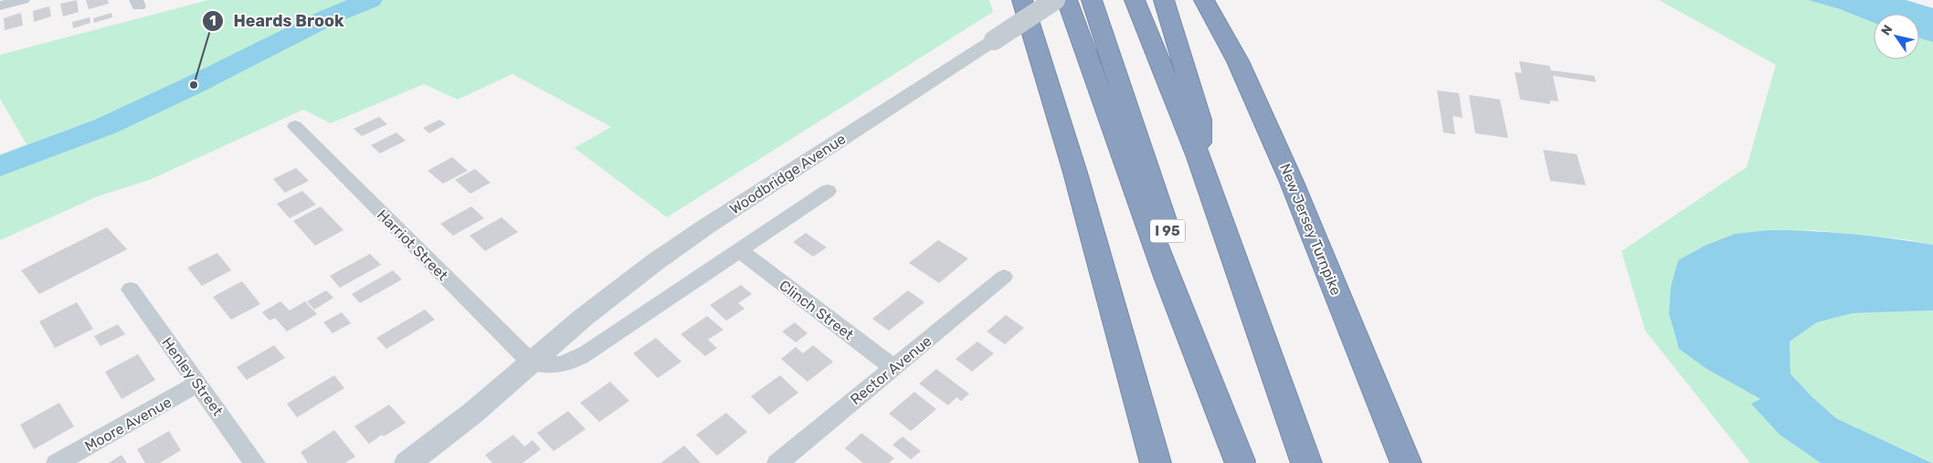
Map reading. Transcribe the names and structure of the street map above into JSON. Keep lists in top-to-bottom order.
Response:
{
  "streets": {
    "highway": ["New Jersey Turnpike", "I 95"],
    "street": [
      "Woodbridge Avenue",
      "Harriot Street",
      "Clinch Street",
      "Rector Avenue",
      "Henley Street",
      "Moore Avenue"
    ]
  },
  "crossings": [
    ["Woodbridge Avenue", "Harriot Street"],
    ["Clinch Street", "Rector Avenue"],
    ["Henley Street", "Moore Avenue"]
  ],
  "places": ["Heards Brook"],
  "north": "top left"
}
